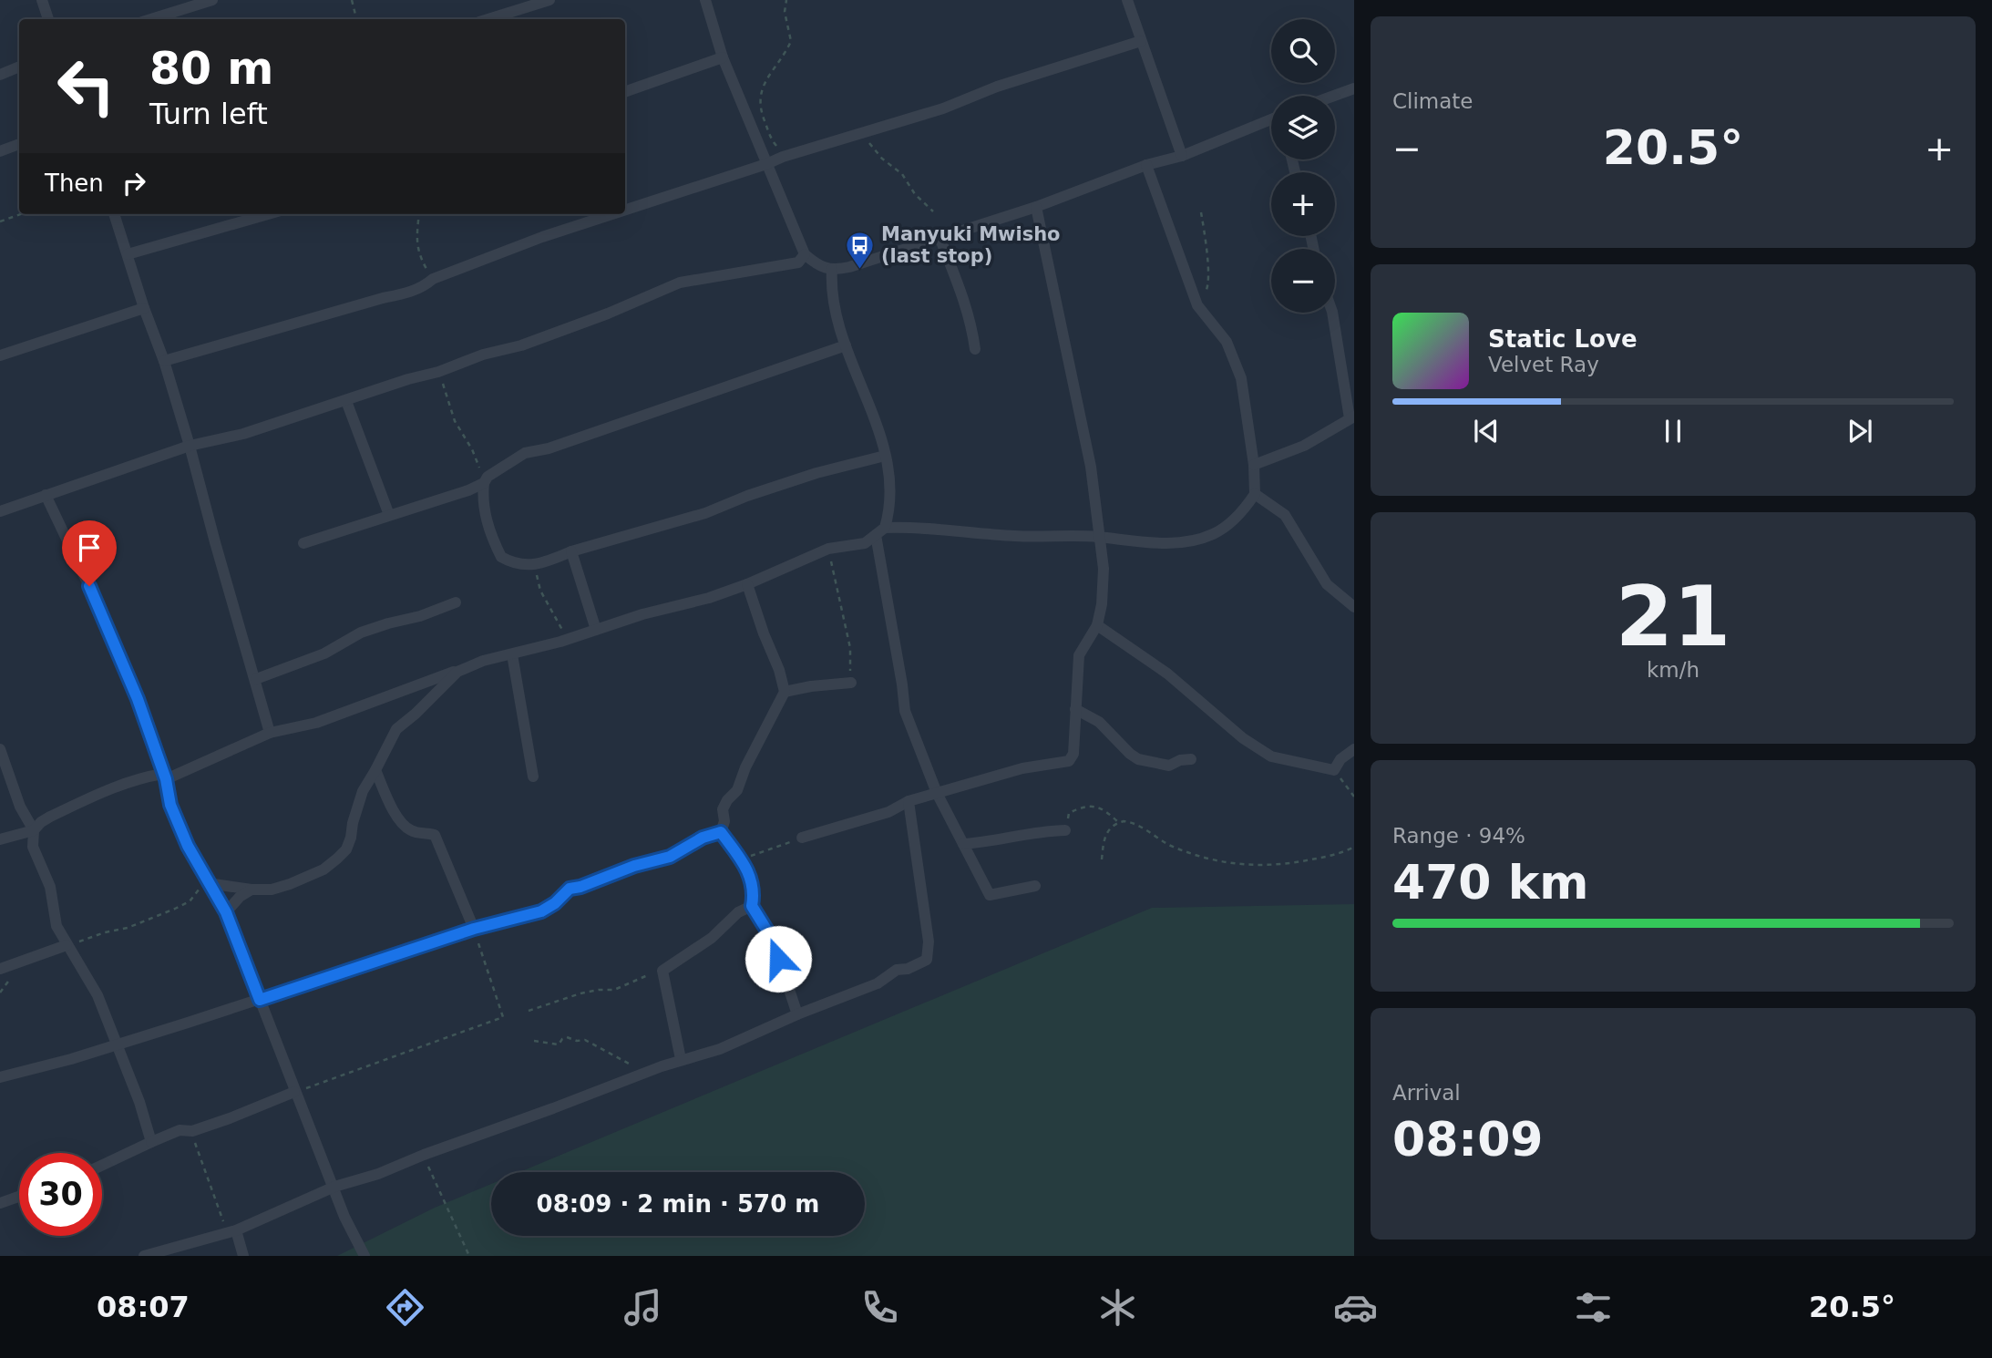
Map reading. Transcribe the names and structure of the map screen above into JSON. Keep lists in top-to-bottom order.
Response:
{
  "places": {
    "bus stop": ["Manyuki Mwisho (last stop)"]
  },
  "page": {
    "tile": [
      "Climate",
      ["21", "km/h"],
      ["Range · 94%", "470 km"],
      ["Arrival", "08:09"]
    ],
    "map_buttons": ["+", "−"],
    "turn": ["80 m", "Turn left"],
    "heat": ["−", "20.5°", "+"],
    "then": "Then",
    "song": ["Static Love", "Velvet Ray"],
    "limit": "30",
    "trip": "08:09 · 2 min · 570 m",
    "tabs": ["08:07", "20.5°"]
  }
}
